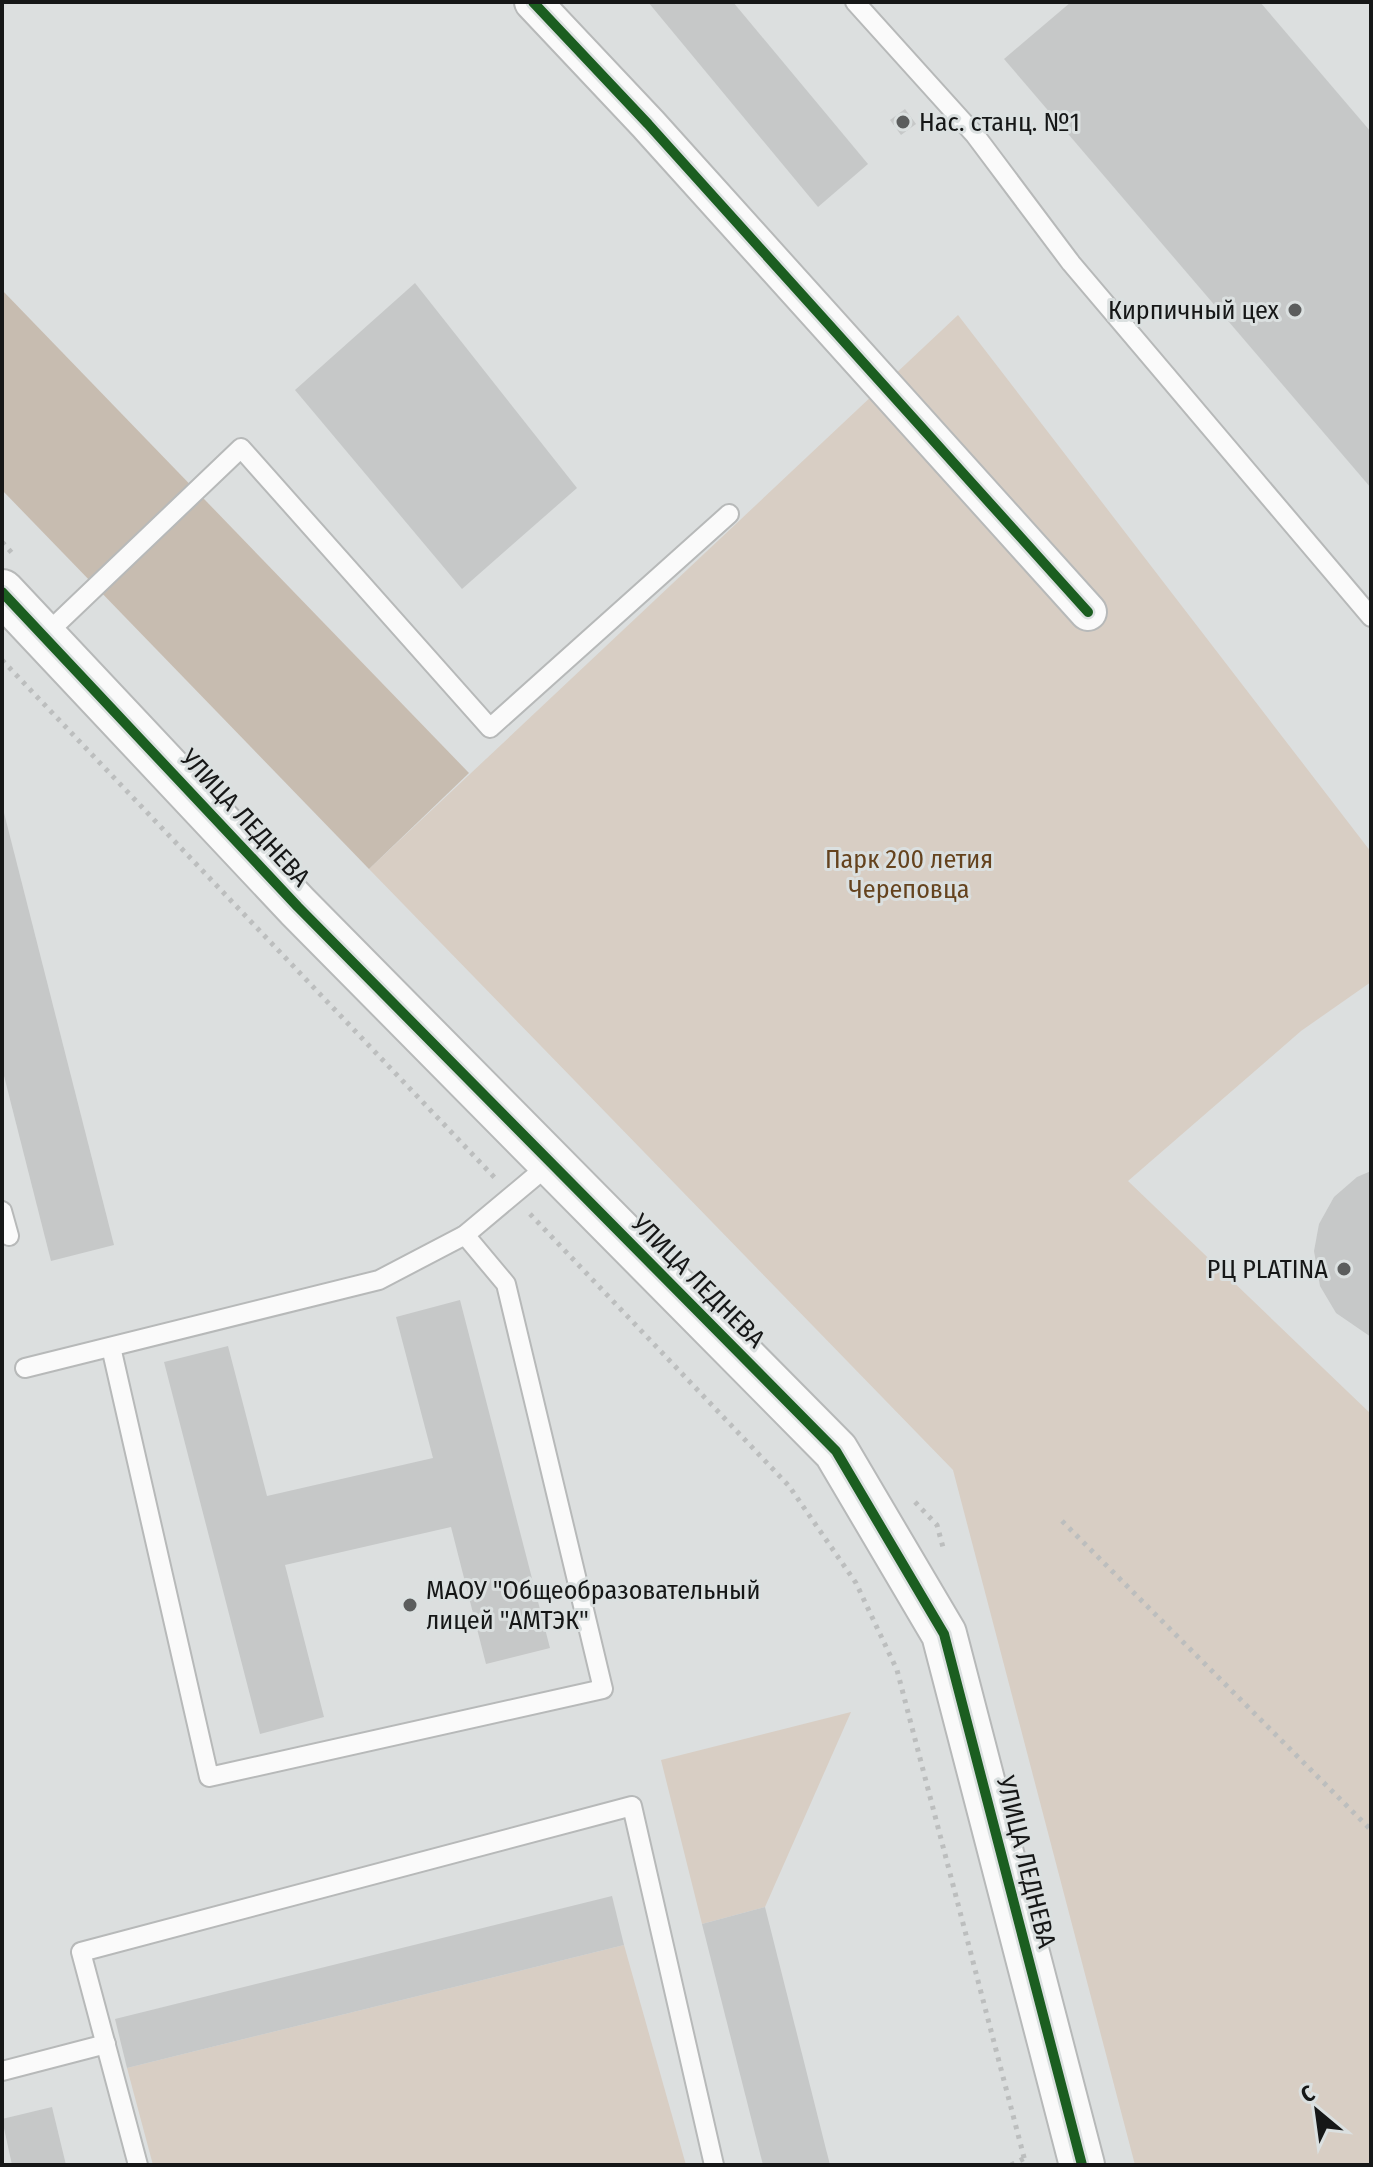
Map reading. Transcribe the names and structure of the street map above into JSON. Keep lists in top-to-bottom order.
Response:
{
  "streets": {
    "street": ["УЛИЦА ЛЕДНЕВА"]
  },
  "parks": ["Парк 200 летия Череповца"],
  "places": [
    "Нас. станц. №1",
    "Кирпичный цех",
    "РЦ PLATINA",
    "МАОУ \"Общеобразовательный лицей \"АМТЭК\""
  ],
  "north": "top left"
}
